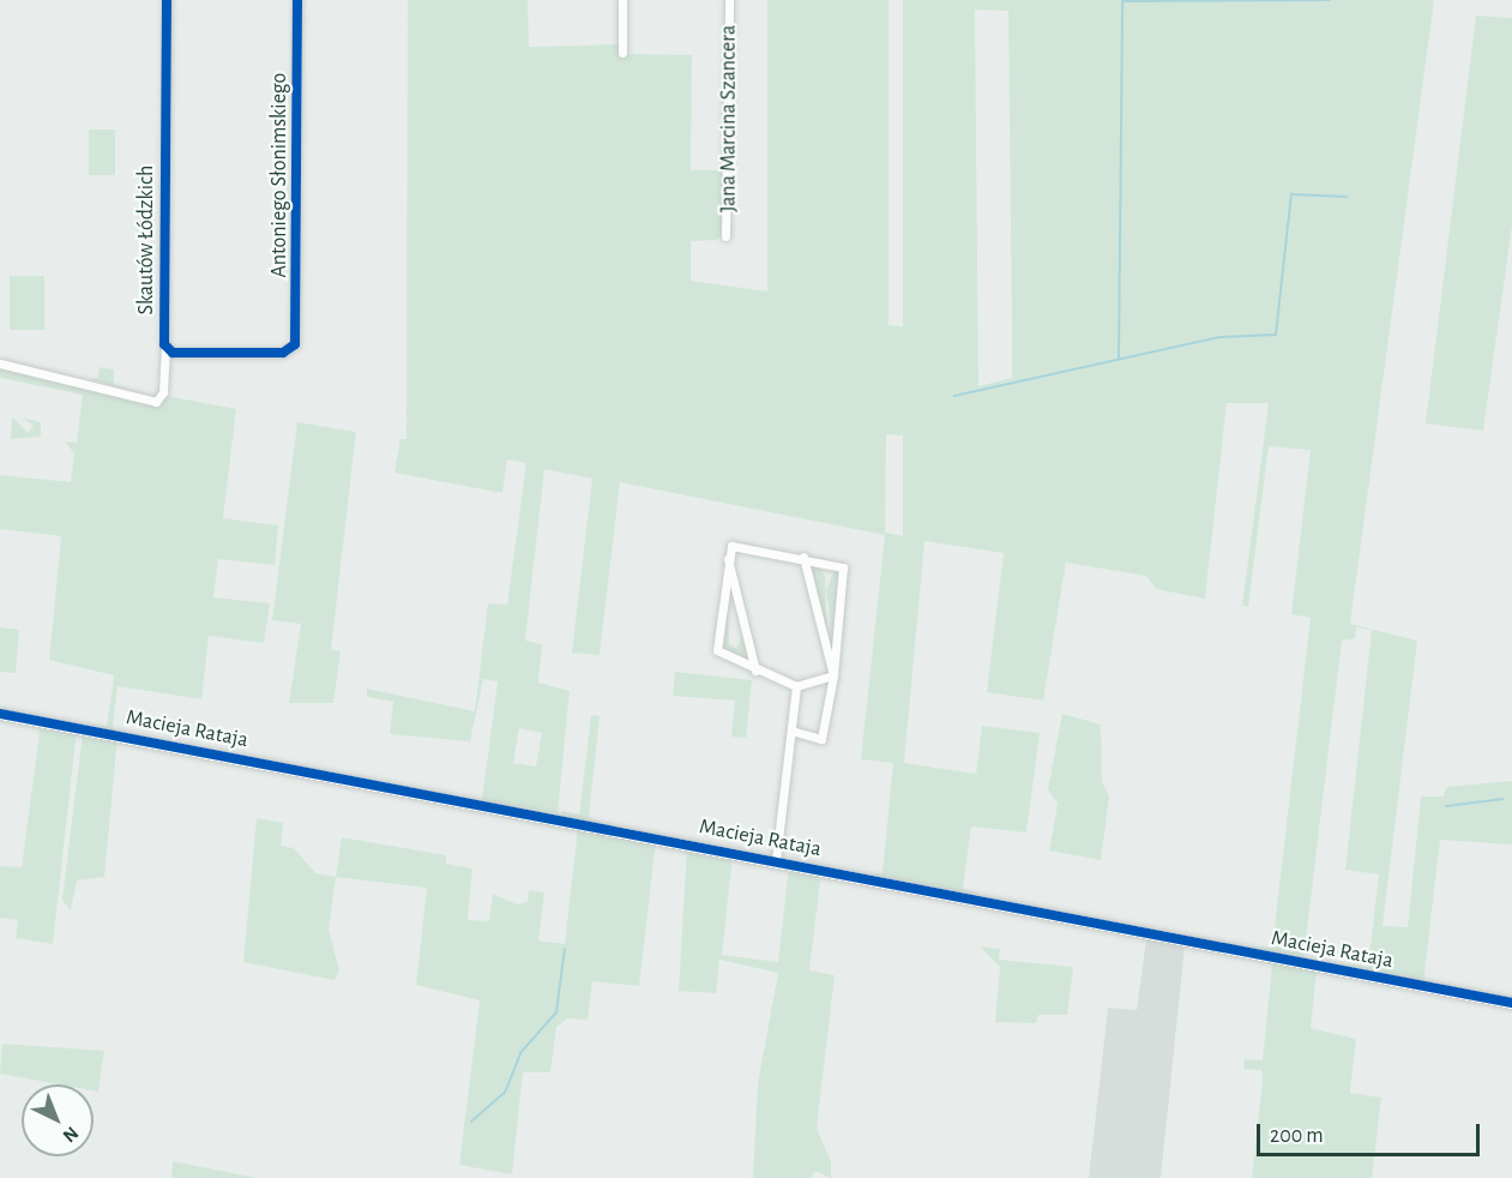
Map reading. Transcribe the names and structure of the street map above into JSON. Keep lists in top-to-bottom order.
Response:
{
  "streets": {
    "street": [
      "Jana Marcina Szancera",
      "Antoniego Słonimskiego",
      "Skautów Łódzkich",
      "Macieja Rataja"
    ]
  },
  "crossings": [
    ["Antoniego Słonimskiego", "Skautów Łódzkich"]
  ],
  "scale_bar": "200 m",
  "north": "bottom right"
}
